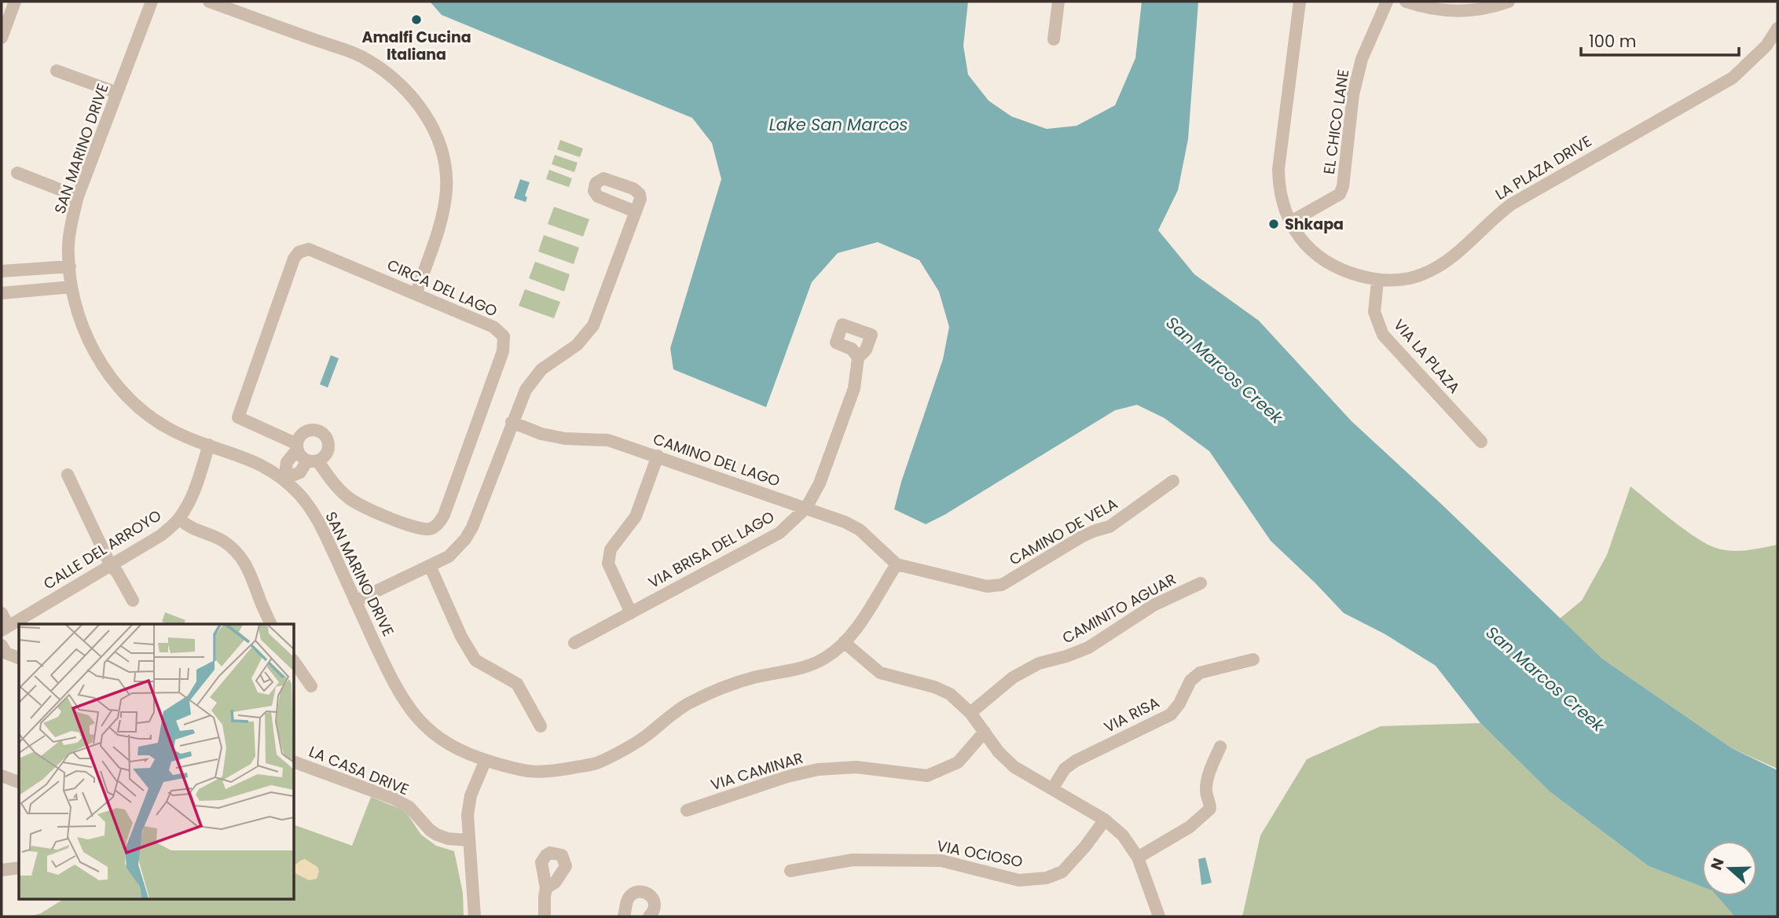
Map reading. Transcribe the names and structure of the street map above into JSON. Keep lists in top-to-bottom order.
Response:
{
  "streets": {
    "street": [
      "EL CHICO LANE",
      "SAN MARINO DRIVE",
      "LA PLAZA DRIVE",
      "CIRCA DEL LAGO",
      "VIA LA PLAZA",
      "CAMINO DEL LAGO",
      "CAMINO DE VELA",
      "CALLE DEL ARROYO",
      "VIA BRISA DEL LAGO",
      "CAMINITO AGUAR",
      "VIA RISA",
      "LA CASA DRIVE",
      "VIA CAMINAR",
      "VIA OCIOSO"
    ]
  },
  "crossings": [
    ["EL CHICO LANE", "LA PLAZA DRIVE"],
    ["SAN MARINO DRIVE", "CAMINO DEL LAGO"],
    ["SAN MARINO DRIVE", "CAMINO DE VELA"],
    ["SAN MARINO DRIVE", "CALLE DEL ARROYO"],
    ["LA PLAZA DRIVE", "VIA LA PLAZA"],
    ["CAMINO DEL LAGO", "CAMINO DE VELA"],
    ["CAMINO DEL LAGO", "VIA BRISA DEL LAGO"]
  ],
  "water": ["Lake San Marcos", "San Marcos Creek"],
  "places": ["Amalfi Cucina Italiana", "Shkapa"],
  "scale_bar": "100 m",
  "north": "left"
}
